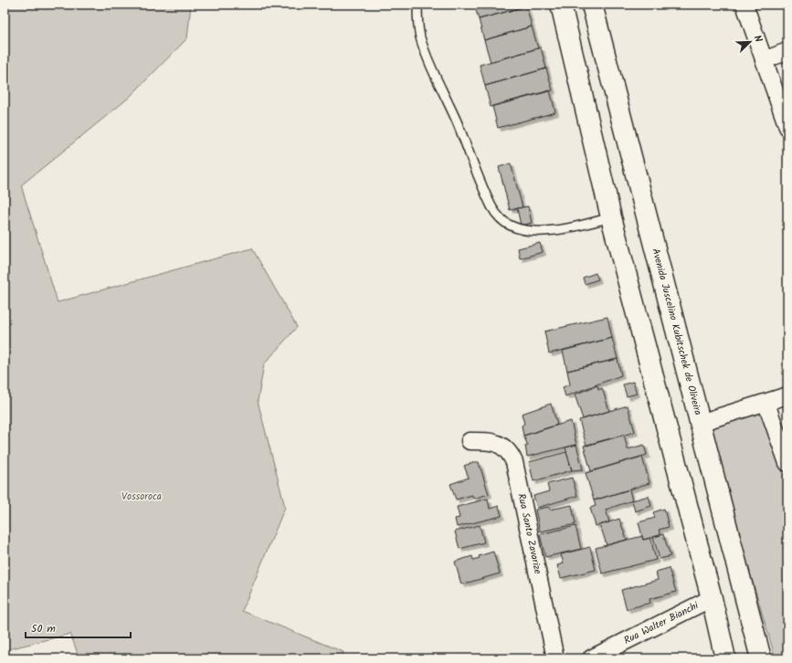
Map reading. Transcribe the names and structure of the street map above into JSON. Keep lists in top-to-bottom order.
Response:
{
  "streets": {
    "main road": ["Avenida Juscelino Kubitschek de Oliveira"],
    "street": ["Rua Santo Zavarize", "Rua Walter Bianchi"]
  },
  "parks": ["Vossoroca"],
  "scale_bar": "50 m",
  "north": "top right"
}
